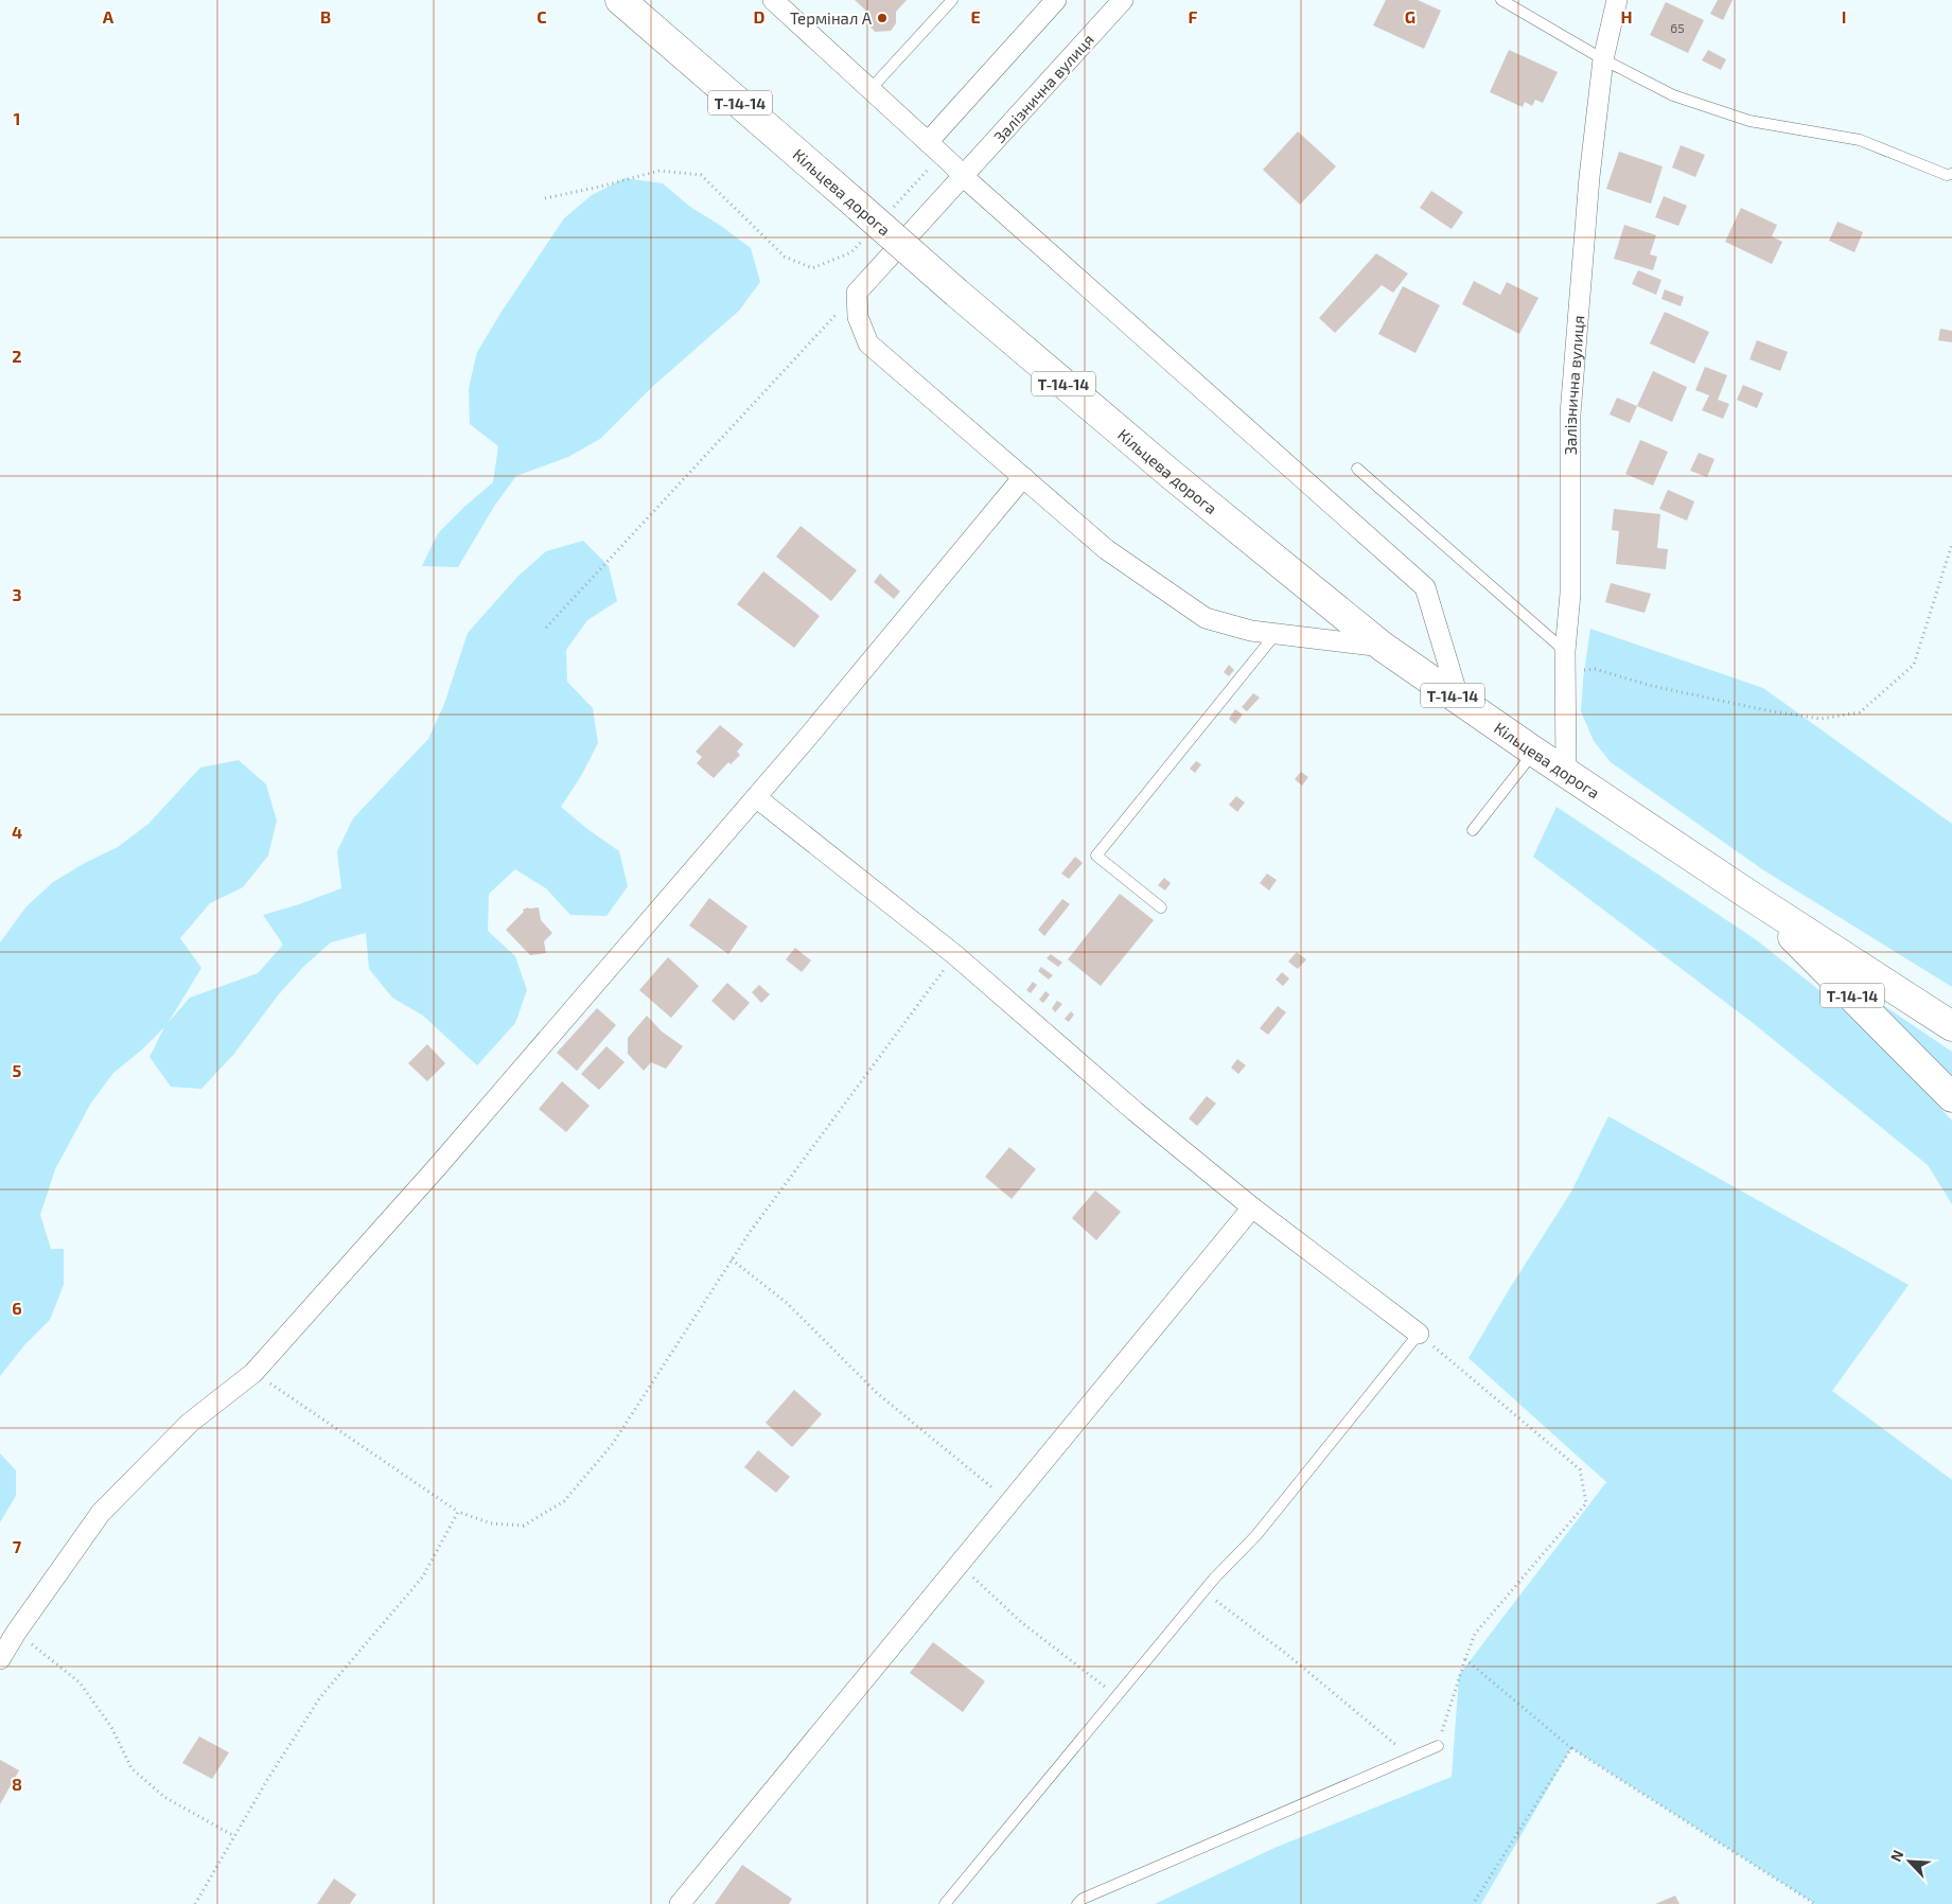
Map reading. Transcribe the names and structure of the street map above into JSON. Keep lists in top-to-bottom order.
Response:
{
  "streets": {
    "highway": ["Т-14-14", "Кільцева дорога"],
    "street": ["Залізнична вулиця"]
  },
  "crossings": [
    ["Залізнична вулиця", "Кільцева дорога"],
    ["Т-14-14", "Кільцева дорога"]
  ],
  "places": ["Термінал А"],
  "house_numbers": ["65"],
  "north": "top left",
  "grid": {
    "columns": [
      "A",
      "B",
      "C",
      "D",
      "E",
      "F",
      "G",
      "H",
      "I"
    ],
    "rows": [
      "1",
      "2",
      "3",
      "4",
      "5",
      "6",
      "7",
      "8"
    ]
  }
}
